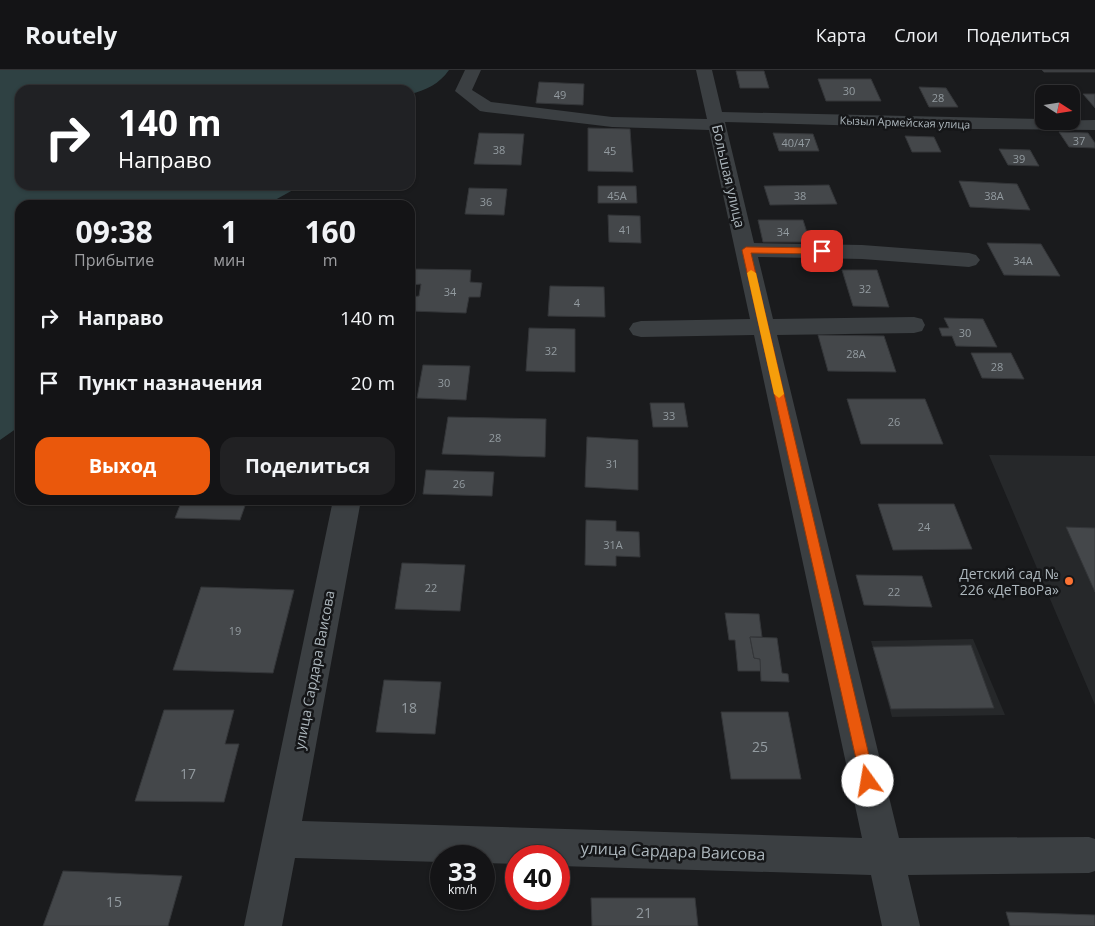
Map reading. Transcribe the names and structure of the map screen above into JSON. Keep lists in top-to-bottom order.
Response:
{
  "streets": {
    "street": ["Кызыл Армейская улица", "Большая улица", "улица Сардара Ваисова"]
  },
  "crossings": [
    ["Кызыл Армейская улица", "Большая улица"],
    ["Большая улица", "улица Сардара Ваисова"]
  ],
  "places": ["Детский сад № 226 «ДеТвоРа»"],
  "house_numbers": [
    "30",
    "49",
    "28",
    "37",
    "40/47",
    "38",
    "45",
    "39",
    "45А",
    "38",
    "38А",
    "36",
    "41",
    "34",
    "34А",
    "32",
    "34",
    "4",
    "30",
    "32",
    "28А",
    "28",
    "30",
    "33",
    "26",
    "28",
    "31",
    "26",
    "24",
    "31А",
    "22",
    "22",
    "19",
    "18",
    "25",
    "17",
    "15",
    "21"
  ],
  "north": "right",
  "page": {
    "header": "Routely",
    "nav": ["Карта", "Слои", "Поделиться"],
    "turn": ["140 m", "Направо"],
    "eta": [
      "09:38",
      "Прибытие",
      "1",
      "мин",
      "160",
      "m"
    ],
    "list": [
      {
        "name": "Направо",
        "value": "140 m"
      },
      {
        "name": "Пункт назначения",
        "value": "20 m"
      }
    ],
    "buttons": ["Выход", "Поделиться"],
    "speed": "33 km/h",
    "limit": "40"
  }
}
